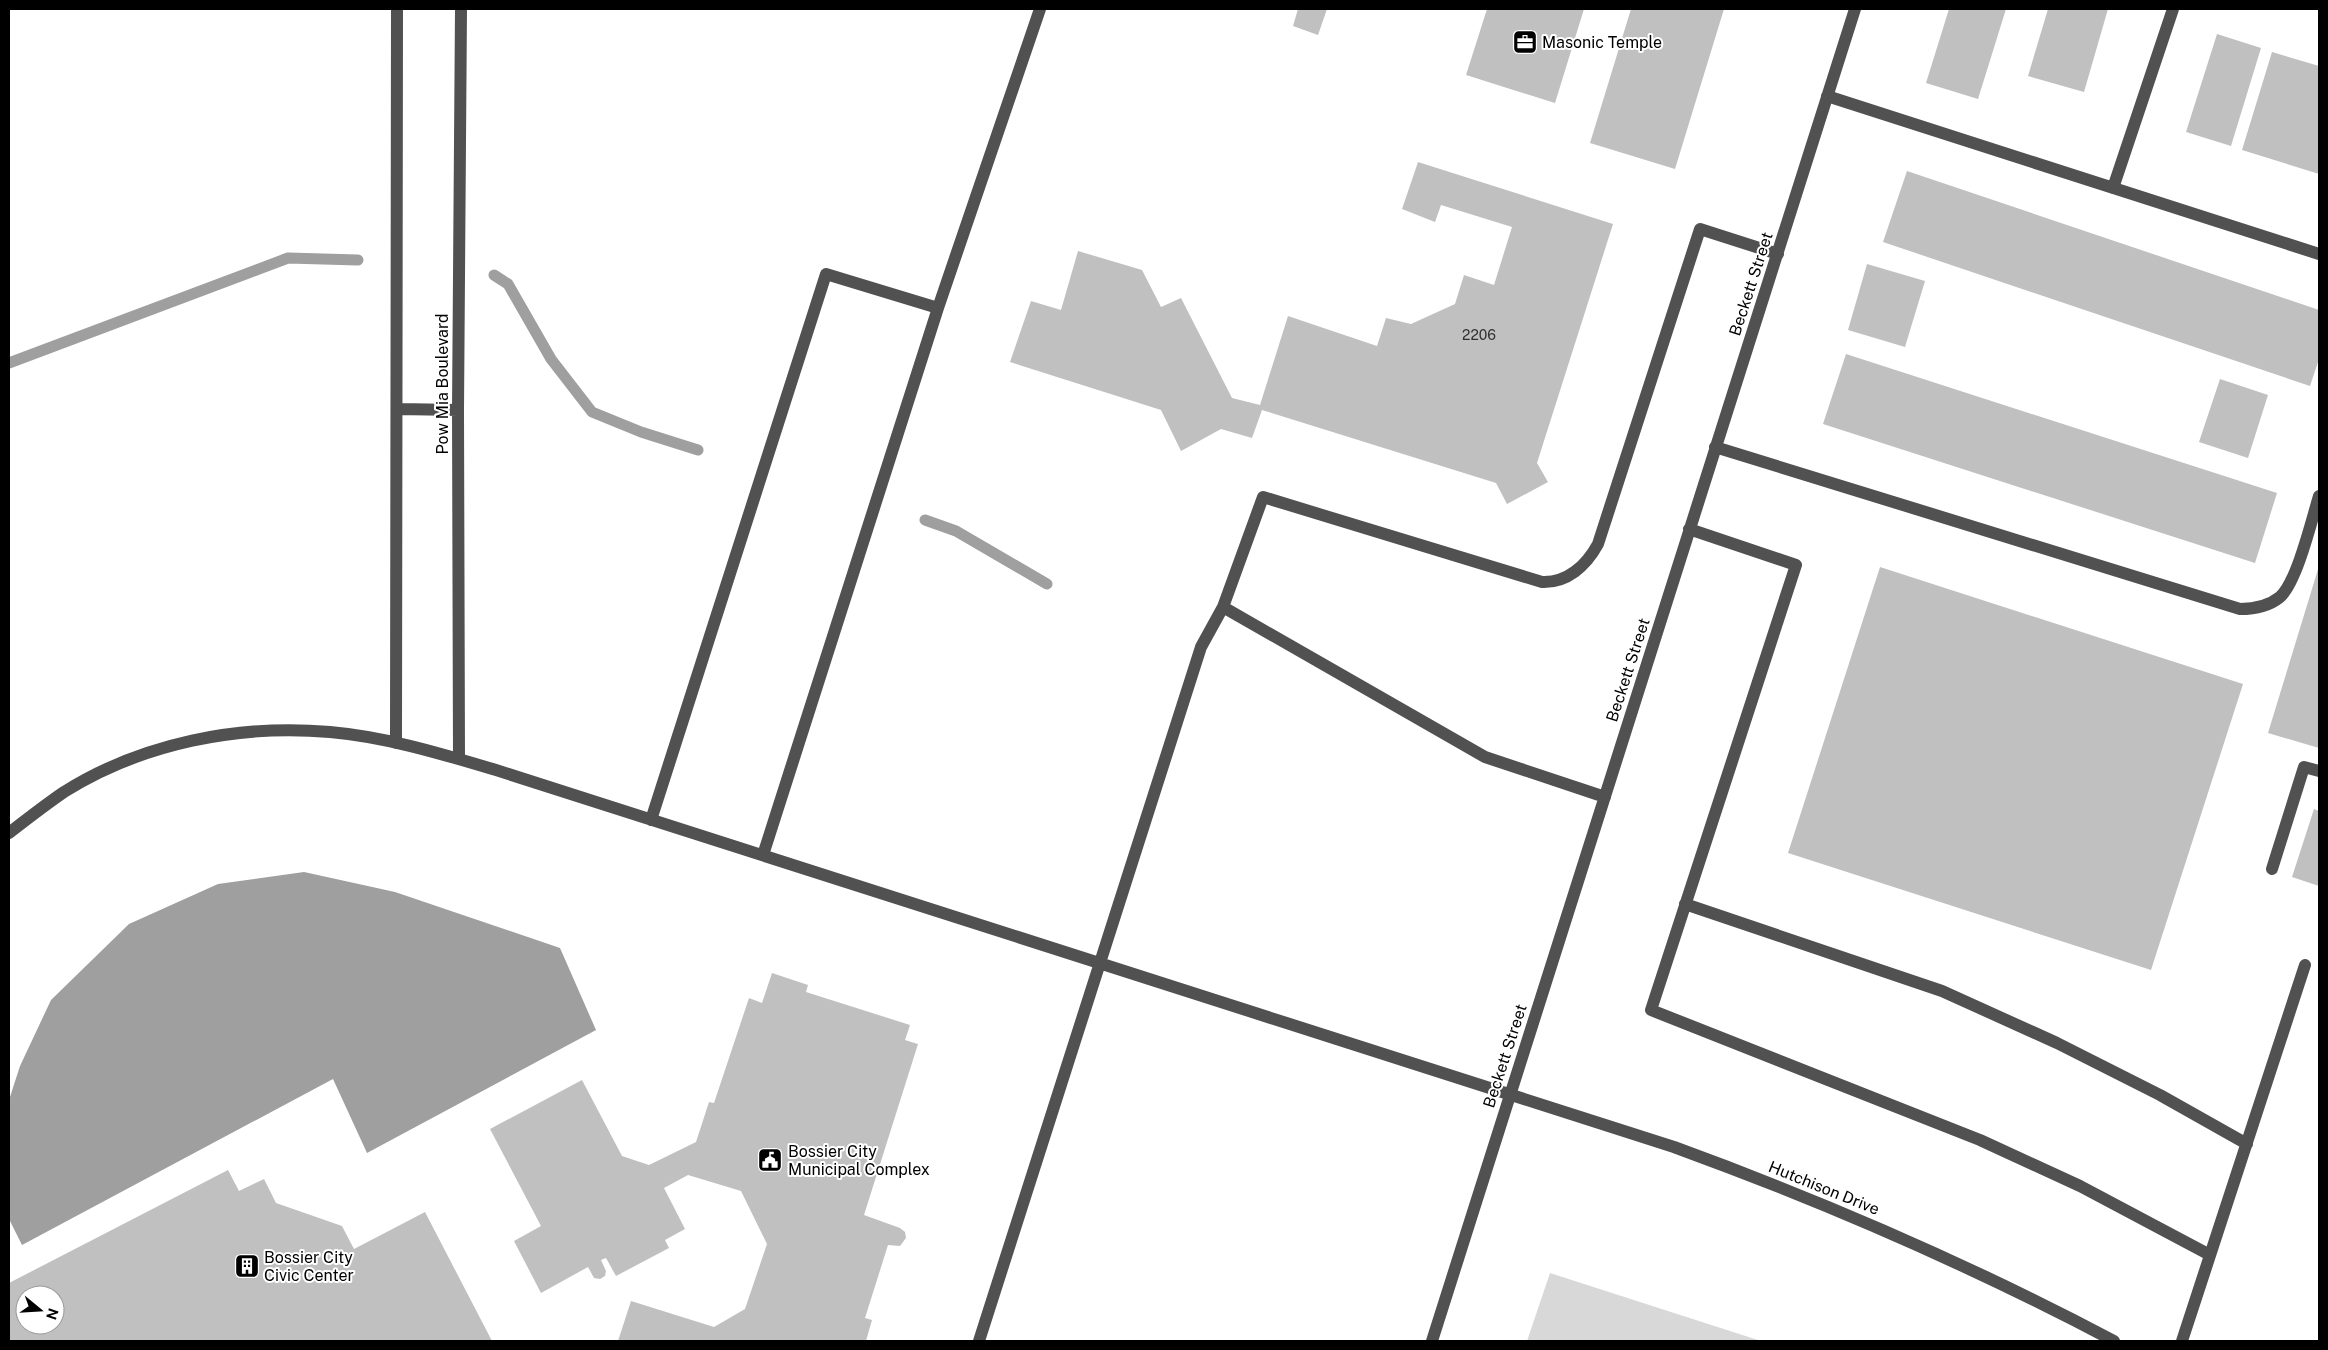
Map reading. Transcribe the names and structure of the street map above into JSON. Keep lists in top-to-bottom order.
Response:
{
  "streets": {
    "street": ["Beckett Street", "Pow Mia Boulevard", "Hutchison Drive"]
  },
  "crossings": [
    ["Beckett Street", "Hutchison Drive"],
    ["Pow Mia Boulevard", "Hutchison Drive"]
  ],
  "places": {
    "office": ["Masonic Temple"],
    "public building": ["Bossier City Municipal Complex"],
    "building": ["Bossier City Civic Center"]
  },
  "house_numbers": ["2206"],
  "north": "right"
}
